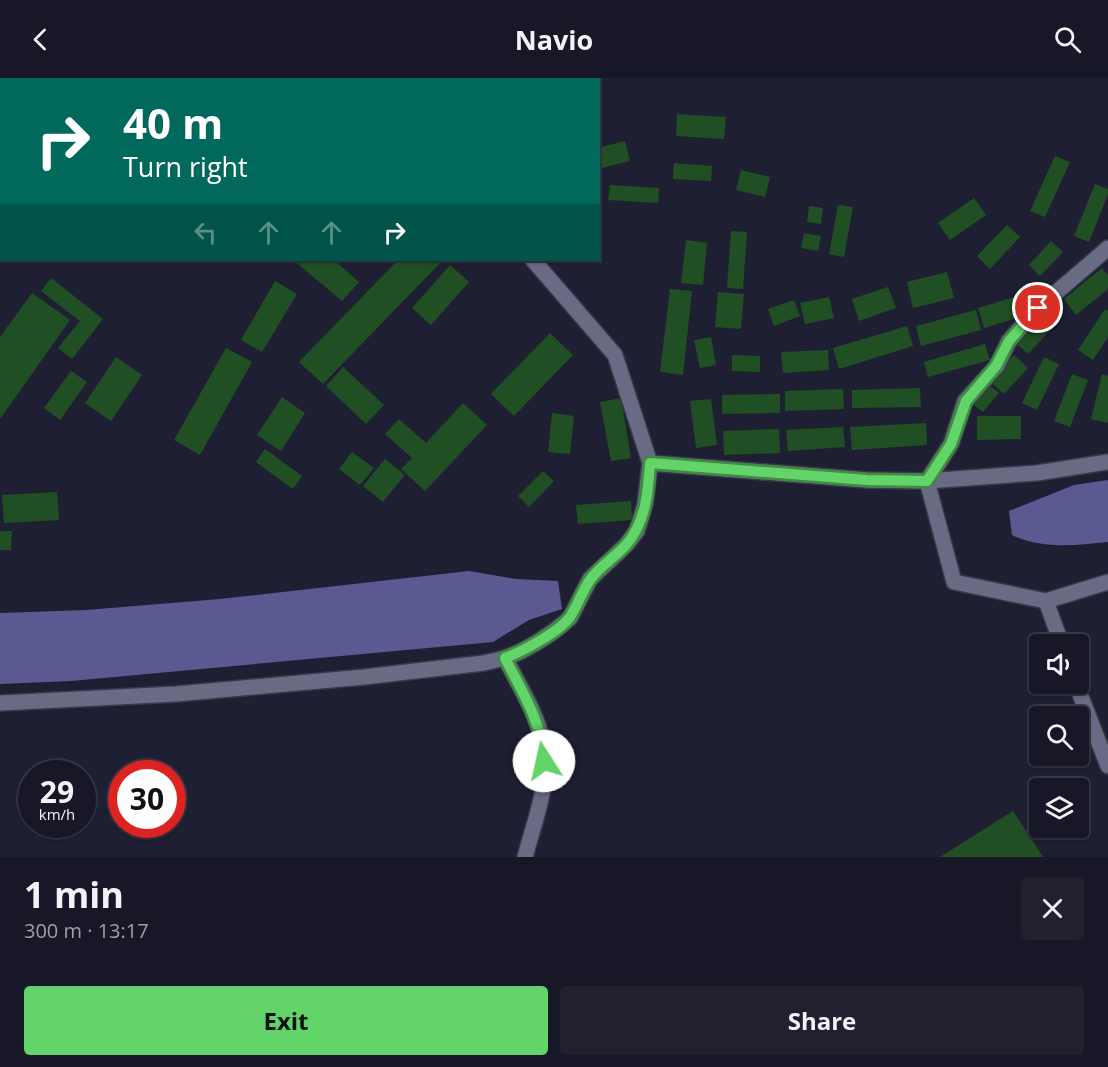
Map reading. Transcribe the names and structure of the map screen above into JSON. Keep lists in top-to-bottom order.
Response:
{
  "page": {
    "header": "Navio",
    "turn": ["40 m", "Turn right"],
    "speed": "29 km/h",
    "limit": "30",
    "heading": ["1 min", "300 m · 13:17"],
    "buttons": ["Exit", "Share"]
  }
}
